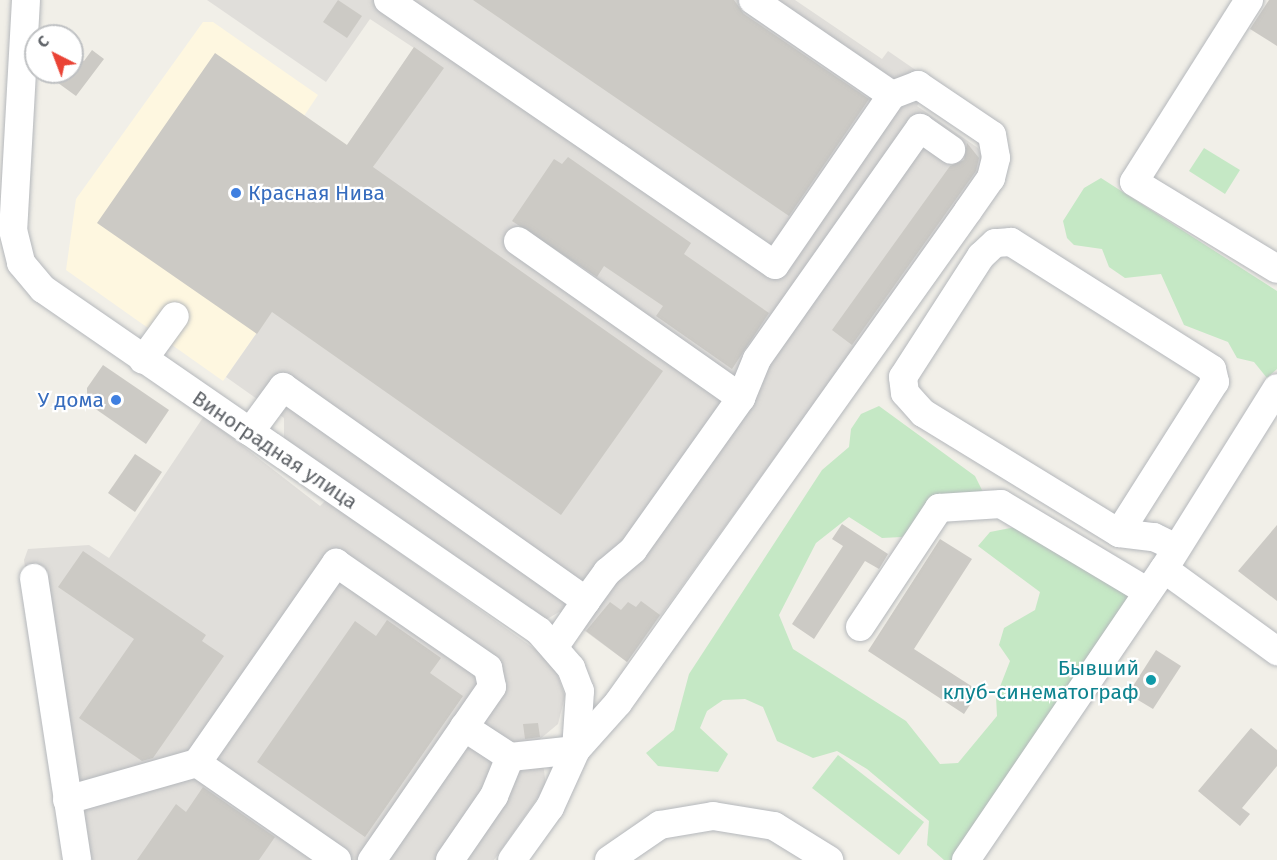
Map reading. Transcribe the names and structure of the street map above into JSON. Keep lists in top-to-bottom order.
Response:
{
  "streets": {
    "street": ["Виноградная улица"]
  },
  "places": ["Красная Нива", "У дома", "Бывший клуб-синематограф"],
  "north": "top left"
}
